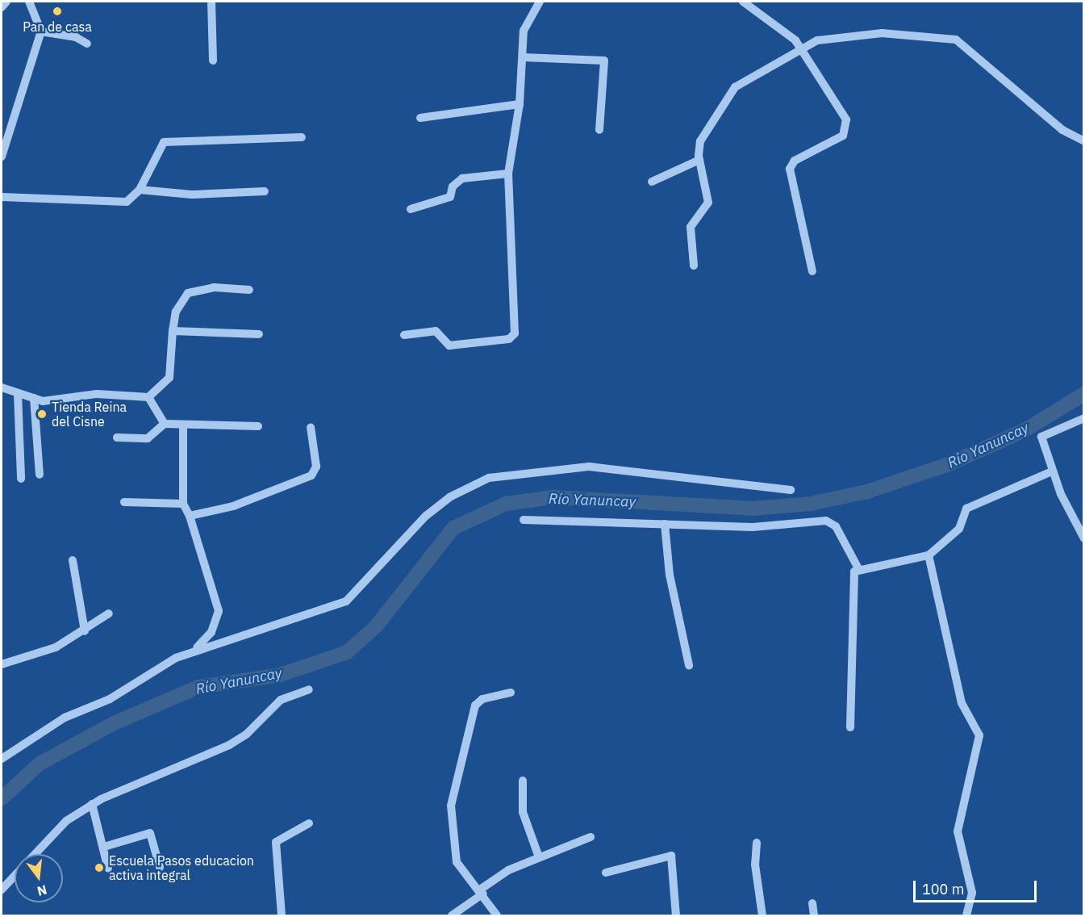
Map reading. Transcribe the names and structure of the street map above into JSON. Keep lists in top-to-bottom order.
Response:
{
  "water": ["Río Yanuncay"],
  "places": ["Pan de casa", "Tienda Reina del Cisne", "Escuela Pasos educacion activa integral"],
  "scale_bar": "100 m",
  "north": "bottom"
}
